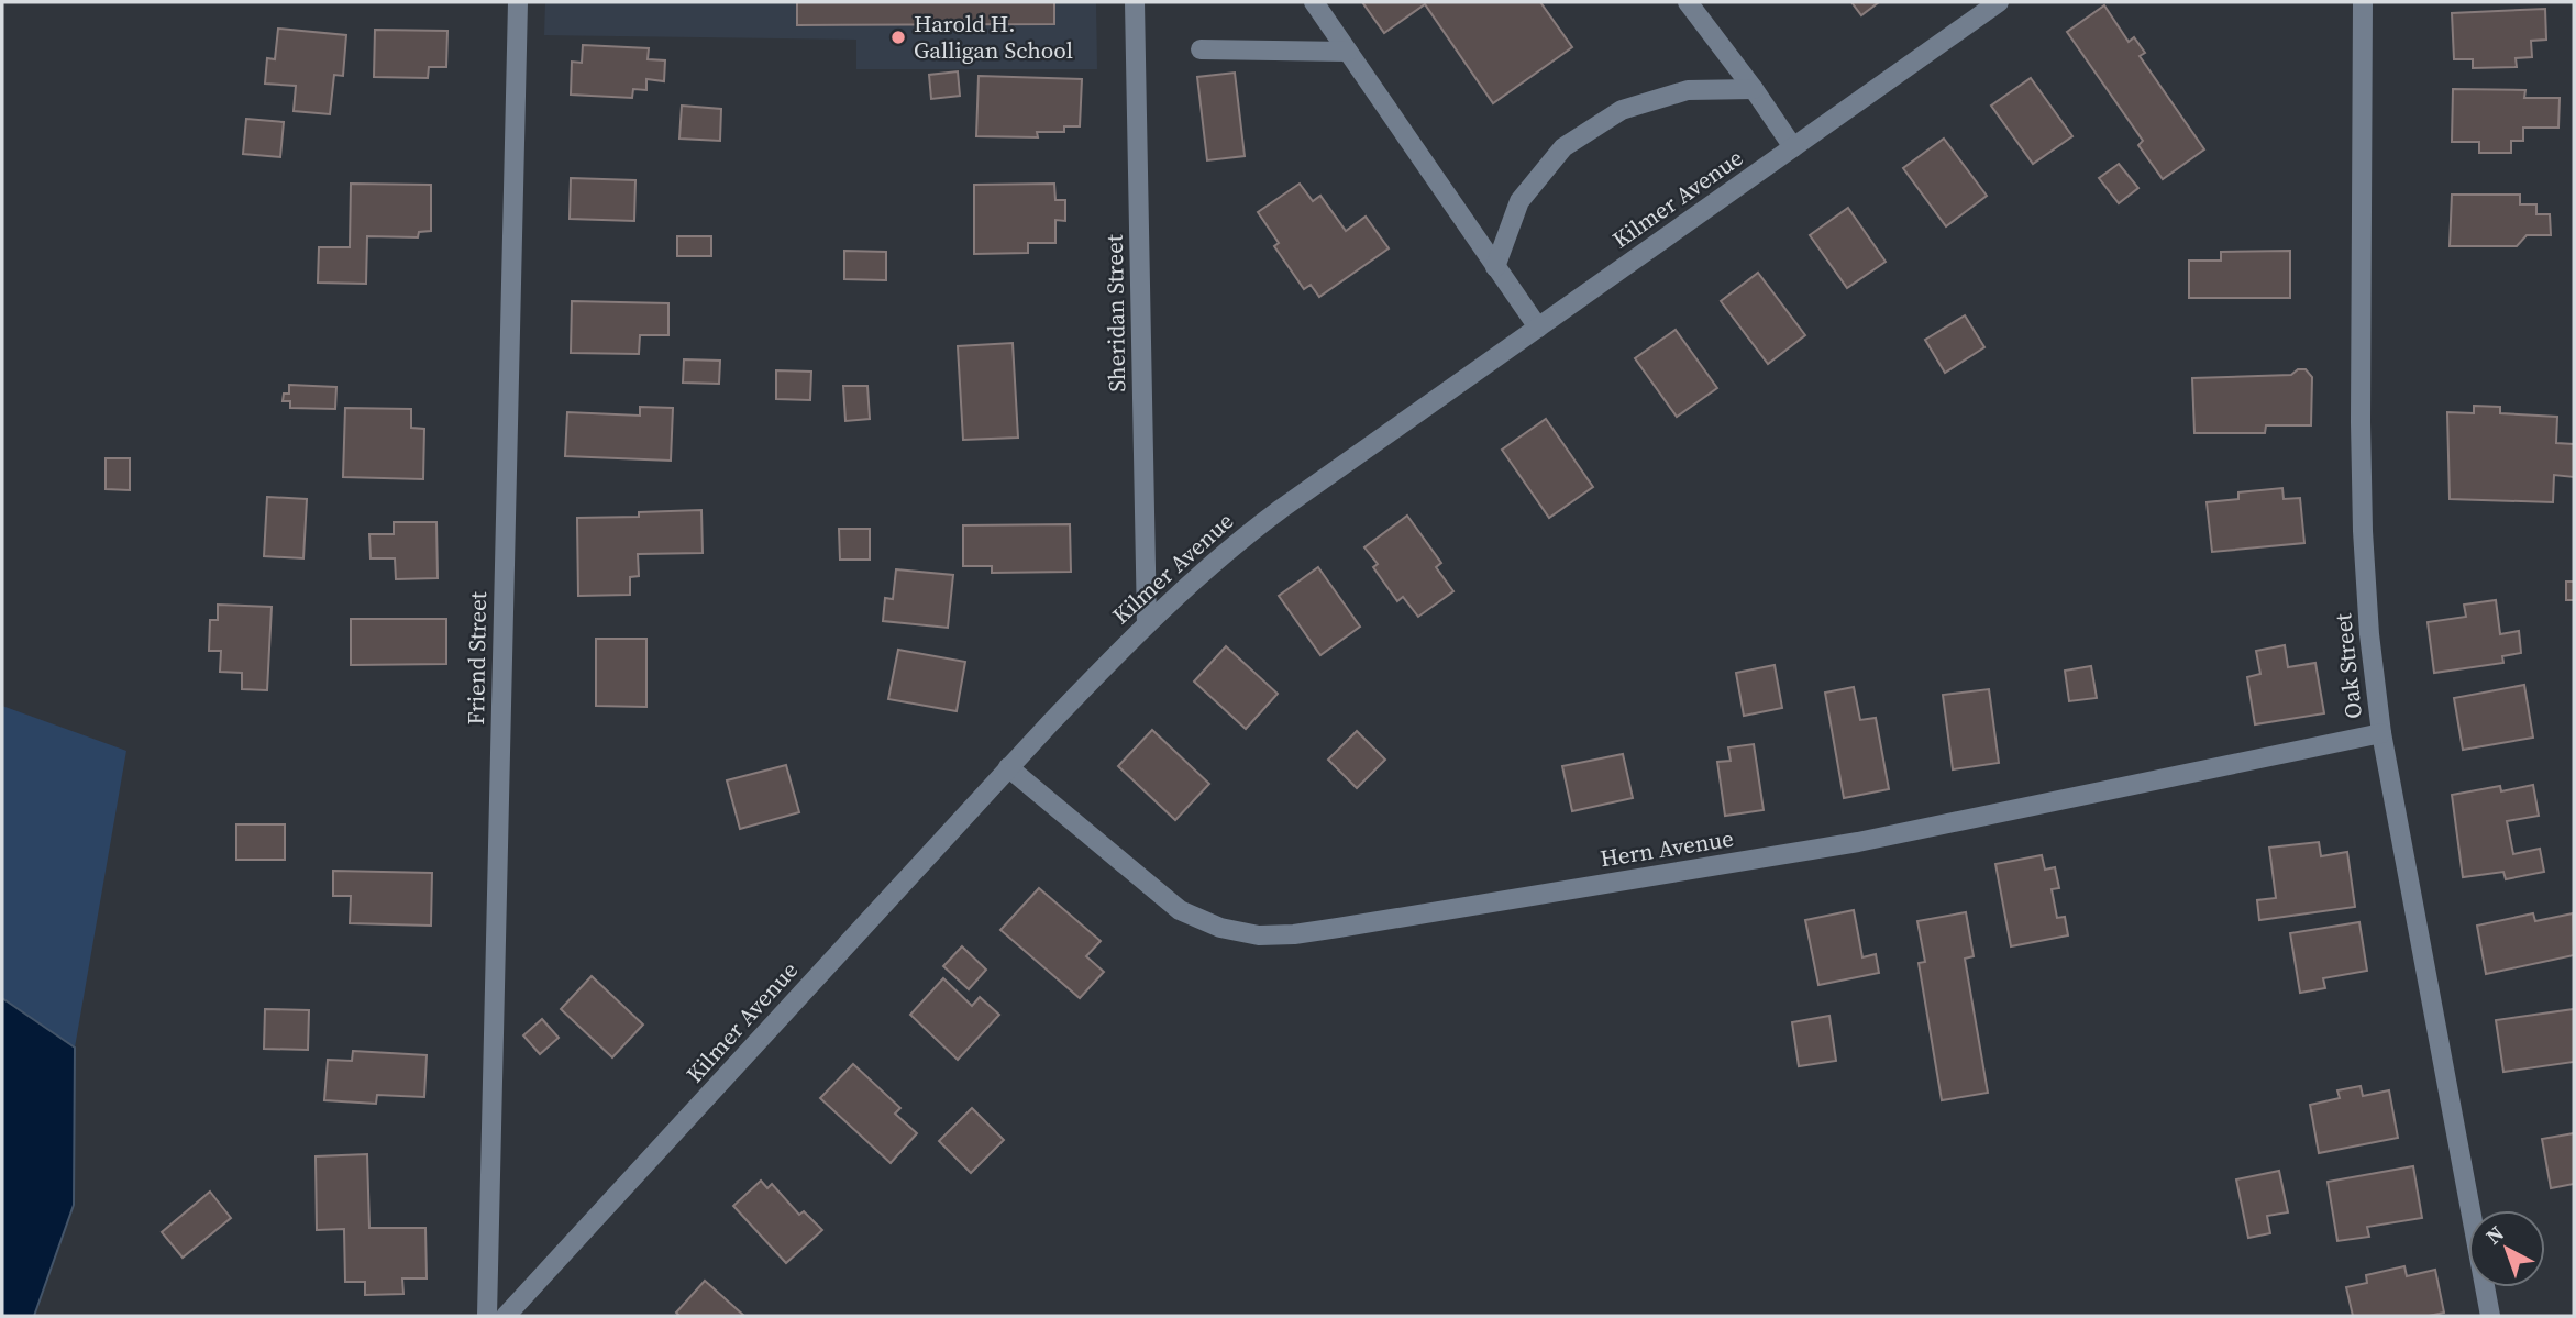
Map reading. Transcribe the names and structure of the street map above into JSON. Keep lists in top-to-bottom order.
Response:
{
  "streets": {
    "street": [
      "Kilmer Avenue",
      "Sheridan Street",
      "Friend Street",
      "Oak Street",
      "Hern Avenue"
    ]
  },
  "crossings": [
    ["Kilmer Avenue", "Sheridan Street"],
    ["Kilmer Avenue", "Hern Avenue"],
    ["Oak Street", "Hern Avenue"]
  ],
  "places": ["Harold H. Galligan School"],
  "north": "top left"
}
